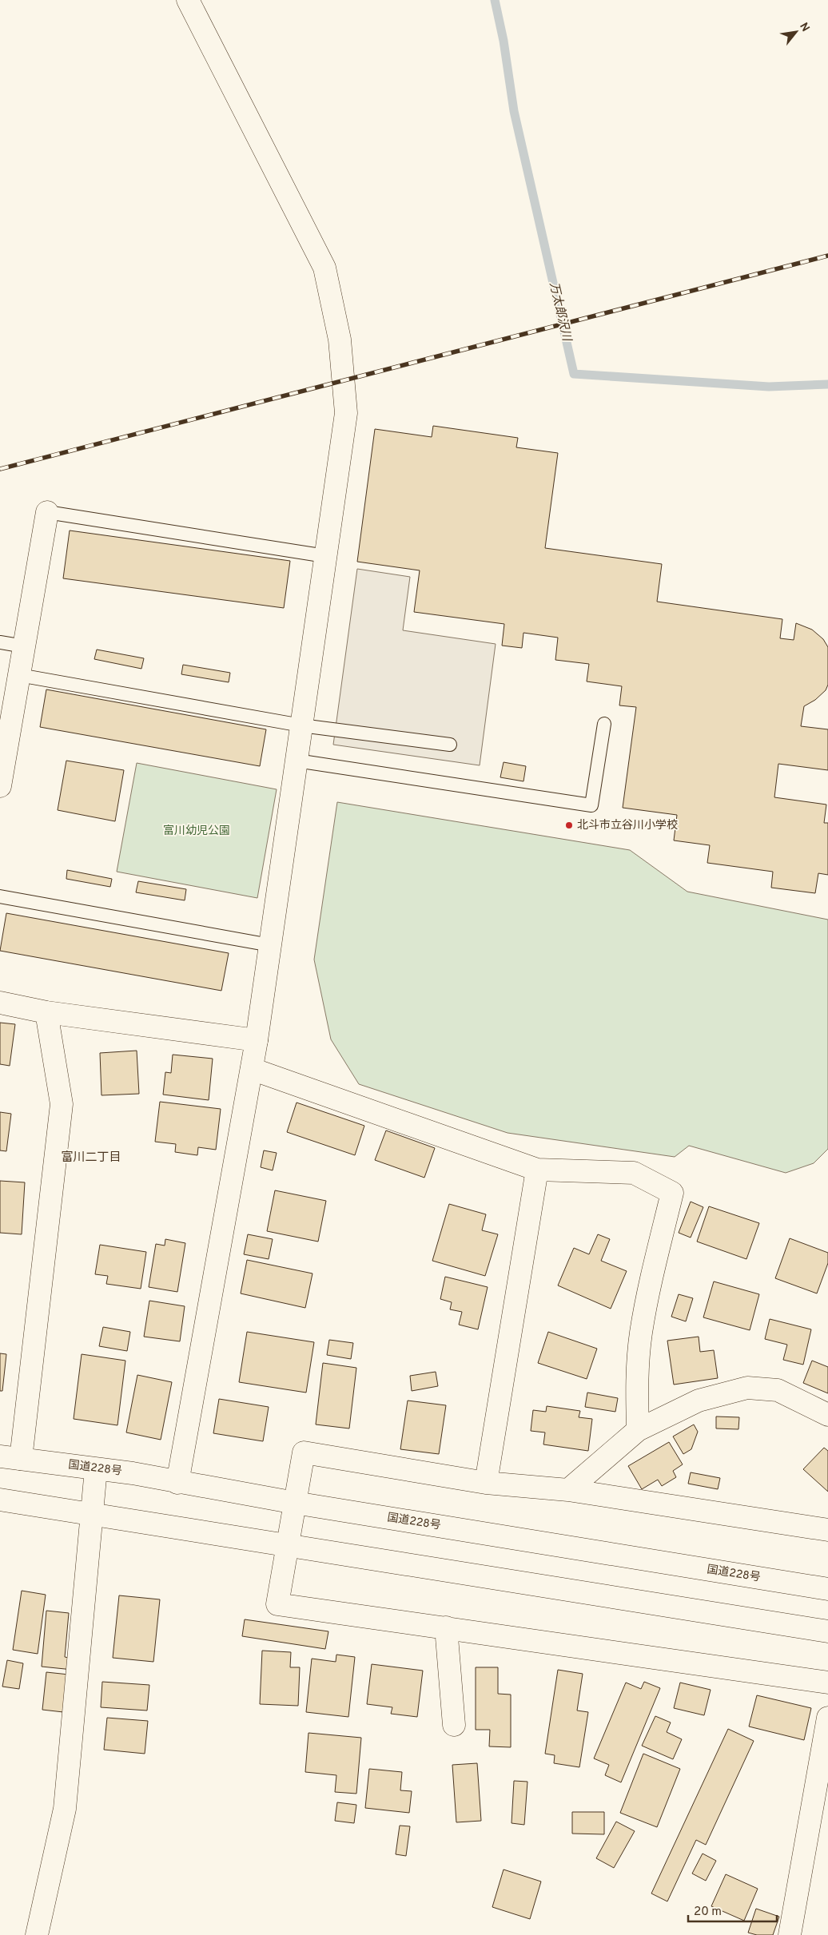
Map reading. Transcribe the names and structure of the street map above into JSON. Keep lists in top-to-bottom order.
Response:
{
  "streets": {
    "main road": ["国道228号"]
  },
  "districts": ["富川二丁目"],
  "water": ["万太郎沢川"],
  "parks": ["富川幼児公園"],
  "places": ["北斗市立谷川小学校"],
  "scale_bar": "20 m",
  "north": "top right"
}
